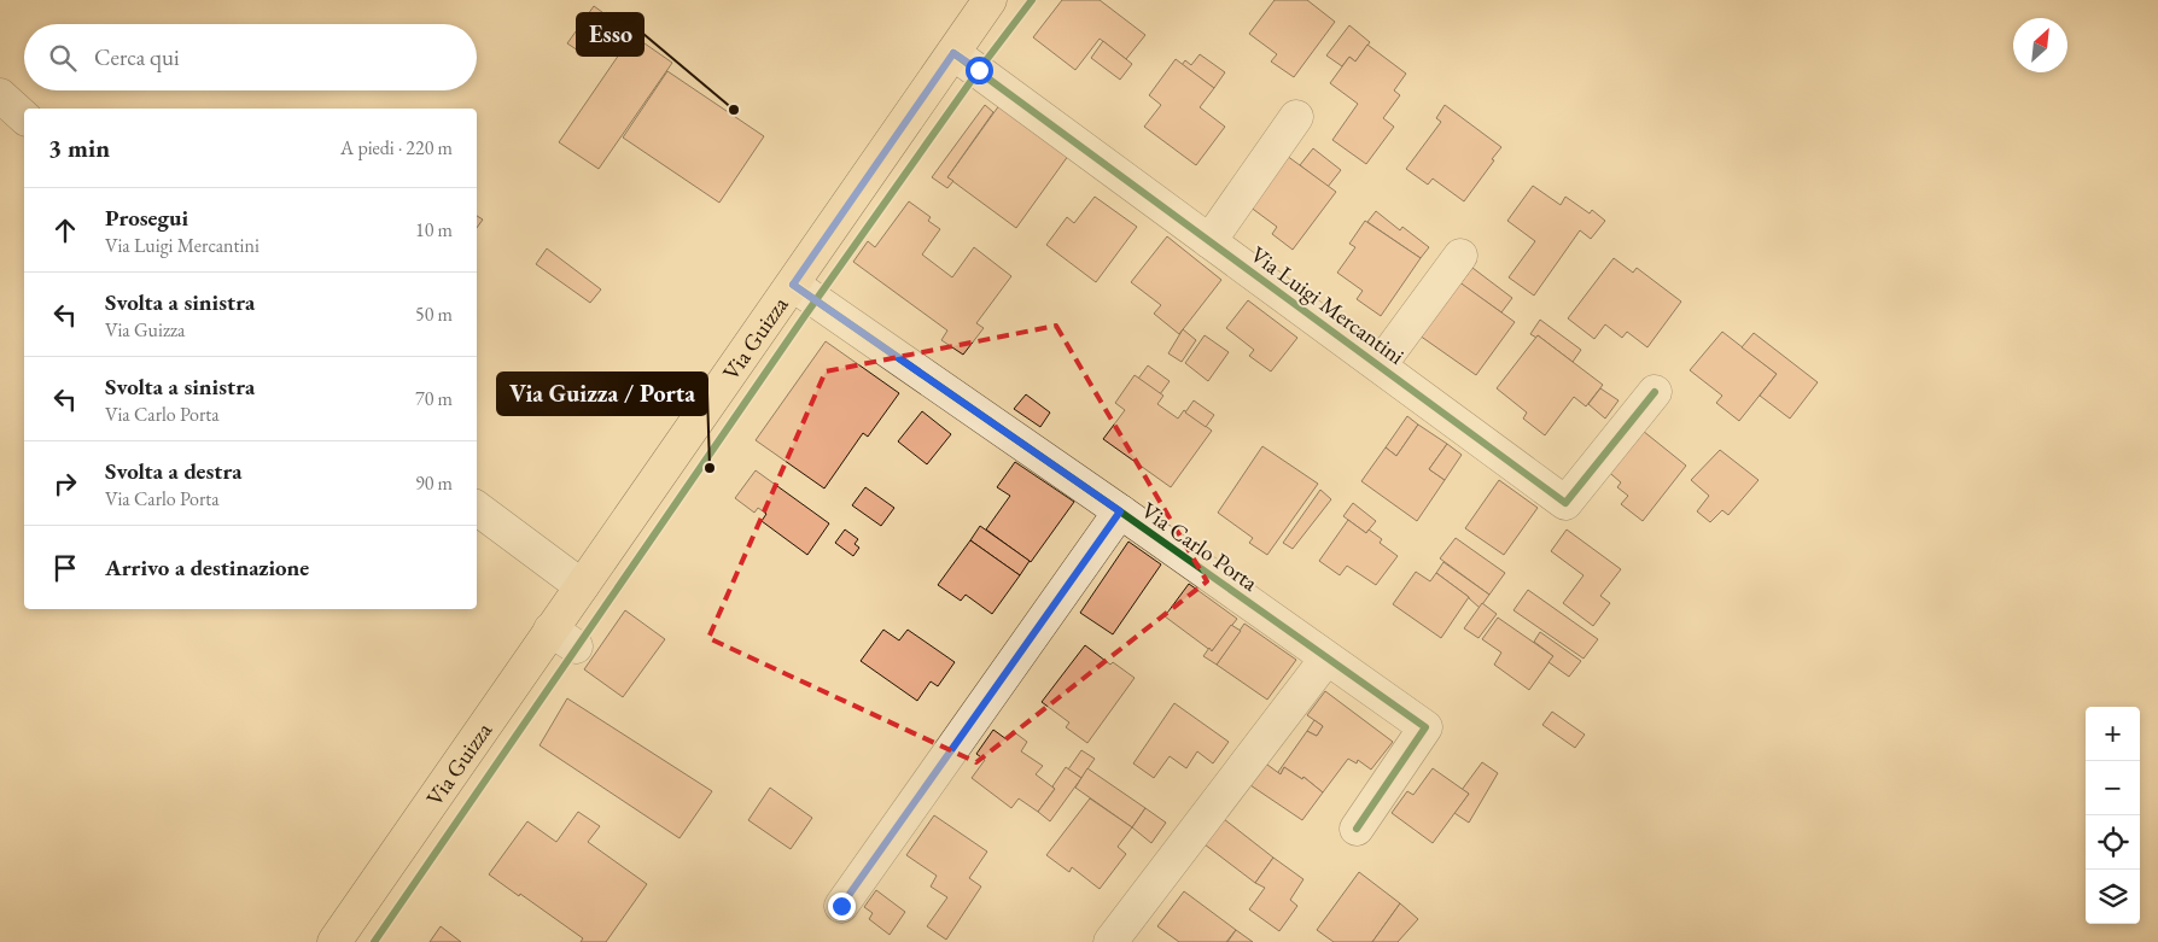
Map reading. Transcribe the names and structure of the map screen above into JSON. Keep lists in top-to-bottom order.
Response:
{
  "streets": {
    "main road": ["Via Guizza"],
    "street": ["Via Luigi Mercantini", "Via Carlo Porta"]
  },
  "crossings": [
    ["Via Luigi Mercantini", "Via Guizza"],
    ["Via Guizza", "Via Carlo Porta"]
  ],
  "places": ["Esso", "Via Guizza / Porta"],
  "north": "top right",
  "page": {
    "search": "Cerca qui",
    "heading": ["3 min", "A piedi · 220 m"],
    "list": [
      ["Prosegui", "Via Luigi Mercantini", "10 m"],
      ["Svolta a sinistra", "Via Guizza", "50 m"],
      ["Svolta a sinistra", "Via Carlo Porta", "70 m"],
      ["Svolta a destra", "Via Carlo Porta", "90 m"],
      "Arrivo a destinazione"
    ],
    "map_buttons": ["+", "−"]
  }
}
